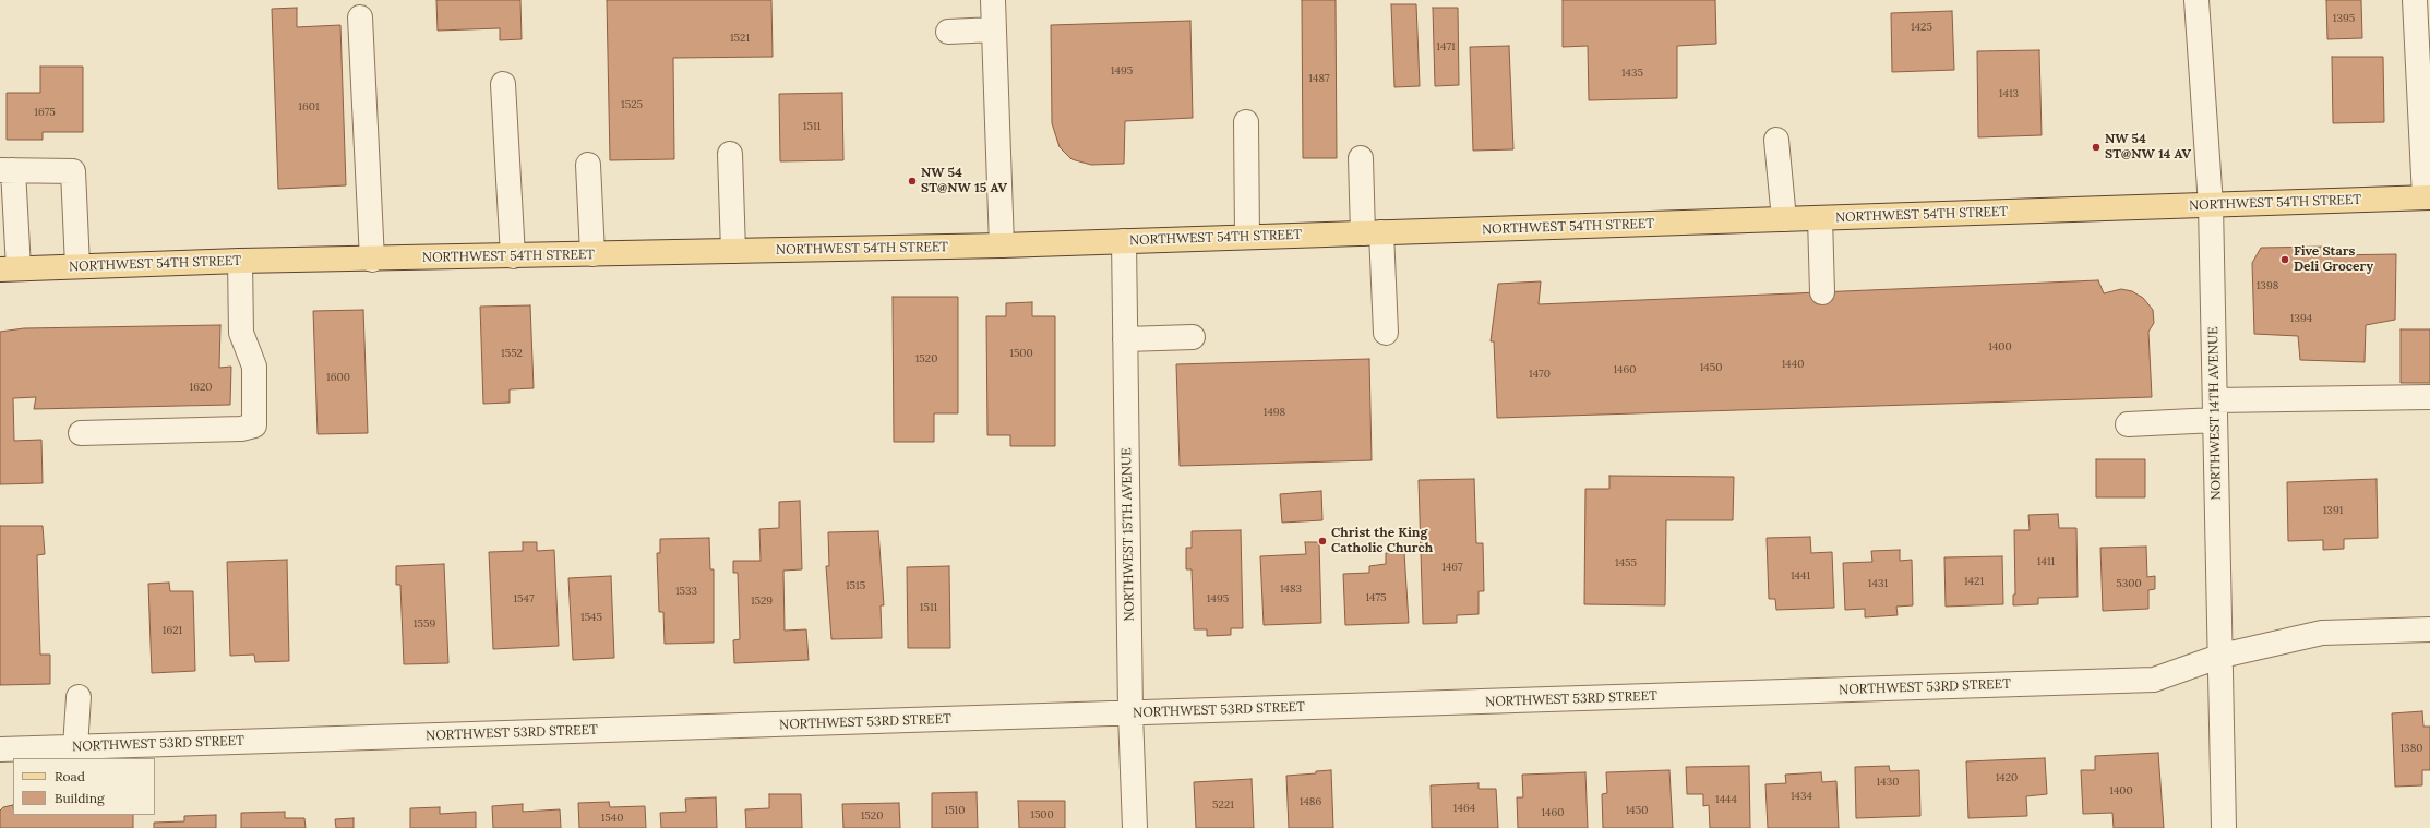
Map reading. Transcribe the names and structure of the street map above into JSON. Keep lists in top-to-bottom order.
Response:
{
  "streets": {
    "main road": ["NORTHWEST 54TH STREET"],
    "street": ["NORTHWEST 14TH AVENUE", "NORTHWEST 15TH AVENUE", "NORTHWEST 53RD STREET"]
  },
  "crossings": [
    ["NORTHWEST 54TH STREET", "NORTHWEST 14TH AVENUE"],
    ["NORTHWEST 54TH STREET", "NORTHWEST 15TH AVENUE"],
    ["NORTHWEST 14TH AVENUE", "NORTHWEST 53RD STREET"],
    ["NORTHWEST 15TH AVENUE", "NORTHWEST 53RD STREET"]
  ],
  "places": [
    "NW 54 ST@NW 14 AV",
    "NW 54 ST@NW 15 AV",
    "Five Stars Deli Grocery",
    "Christ the King Catholic Church"
  ],
  "house_numbers": [
    "1395",
    "1425",
    "1521",
    "1471",
    "1495",
    "1435",
    "1487",
    "1413",
    "1525",
    "1601",
    "1675",
    "1511",
    "1398",
    "1394",
    "1400",
    "1552",
    "1500",
    "1520",
    "1440",
    "1450",
    "1460",
    "1470",
    "1600",
    "1620",
    "1498",
    "1391",
    "1411",
    "1455",
    "1467",
    "1441",
    "1421",
    "1431",
    "5300",
    "1515",
    "1483",
    "1533",
    "1475",
    "1547",
    "1495",
    "1529",
    "1511",
    "1545",
    "1559",
    "1621",
    "1380",
    "1420",
    "1430",
    "1400",
    "1434",
    "1444",
    "1486",
    "5221",
    "1464",
    "1510",
    "1450",
    "1460",
    "1500",
    "1520",
    "1540"
  ],
  "legend": ["Road", "Building"]
}
